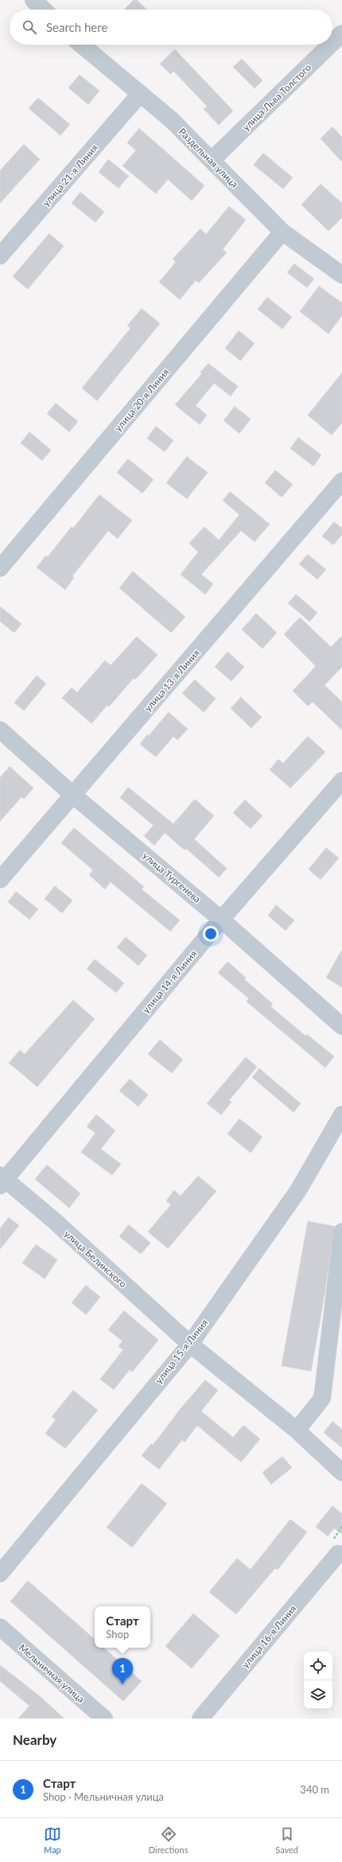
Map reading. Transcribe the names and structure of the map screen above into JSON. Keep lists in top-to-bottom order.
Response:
{
  "streets": {
    "street": [
      "улица Льва Толстого",
      "Раздельная улица",
      "улица 21-я Линия",
      "улица 20-я Линия",
      "улица 13-я Линия",
      "улица Тургенева",
      "улица 14-я Линия",
      "улица Белинского",
      "улица 15-я Линия",
      "улица 16-я Линия",
      "Мельничная улица"
    ]
  },
  "crossings": [
    ["улица Льва Толстого", "Раздельная улица"],
    ["Раздельная улица", "улица 21-я Линия"],
    ["Раздельная улица", "улица 20-я Линия"],
    ["улица 13-я Линия", "улица Тургенева"],
    ["улица Тургенева", "улица 14-я Линия"],
    ["улица 14-я Линия", "улица Белинского"],
    ["улица Белинского", "улица 15-я Линия"]
  ],
  "page": {
    "search": "Search here",
    "popup": ["Cтарт", "Shop"],
    "pins": "1",
    "heading": "Nearby",
    "list": [
      {
        "mark": "1",
        "name": "Cтарт",
        "note": "Shop · Мельничная улица",
        "value": "340 m"
      }
    ],
    "nav": ["Map", "Directions", "Saved"]
  }
}
